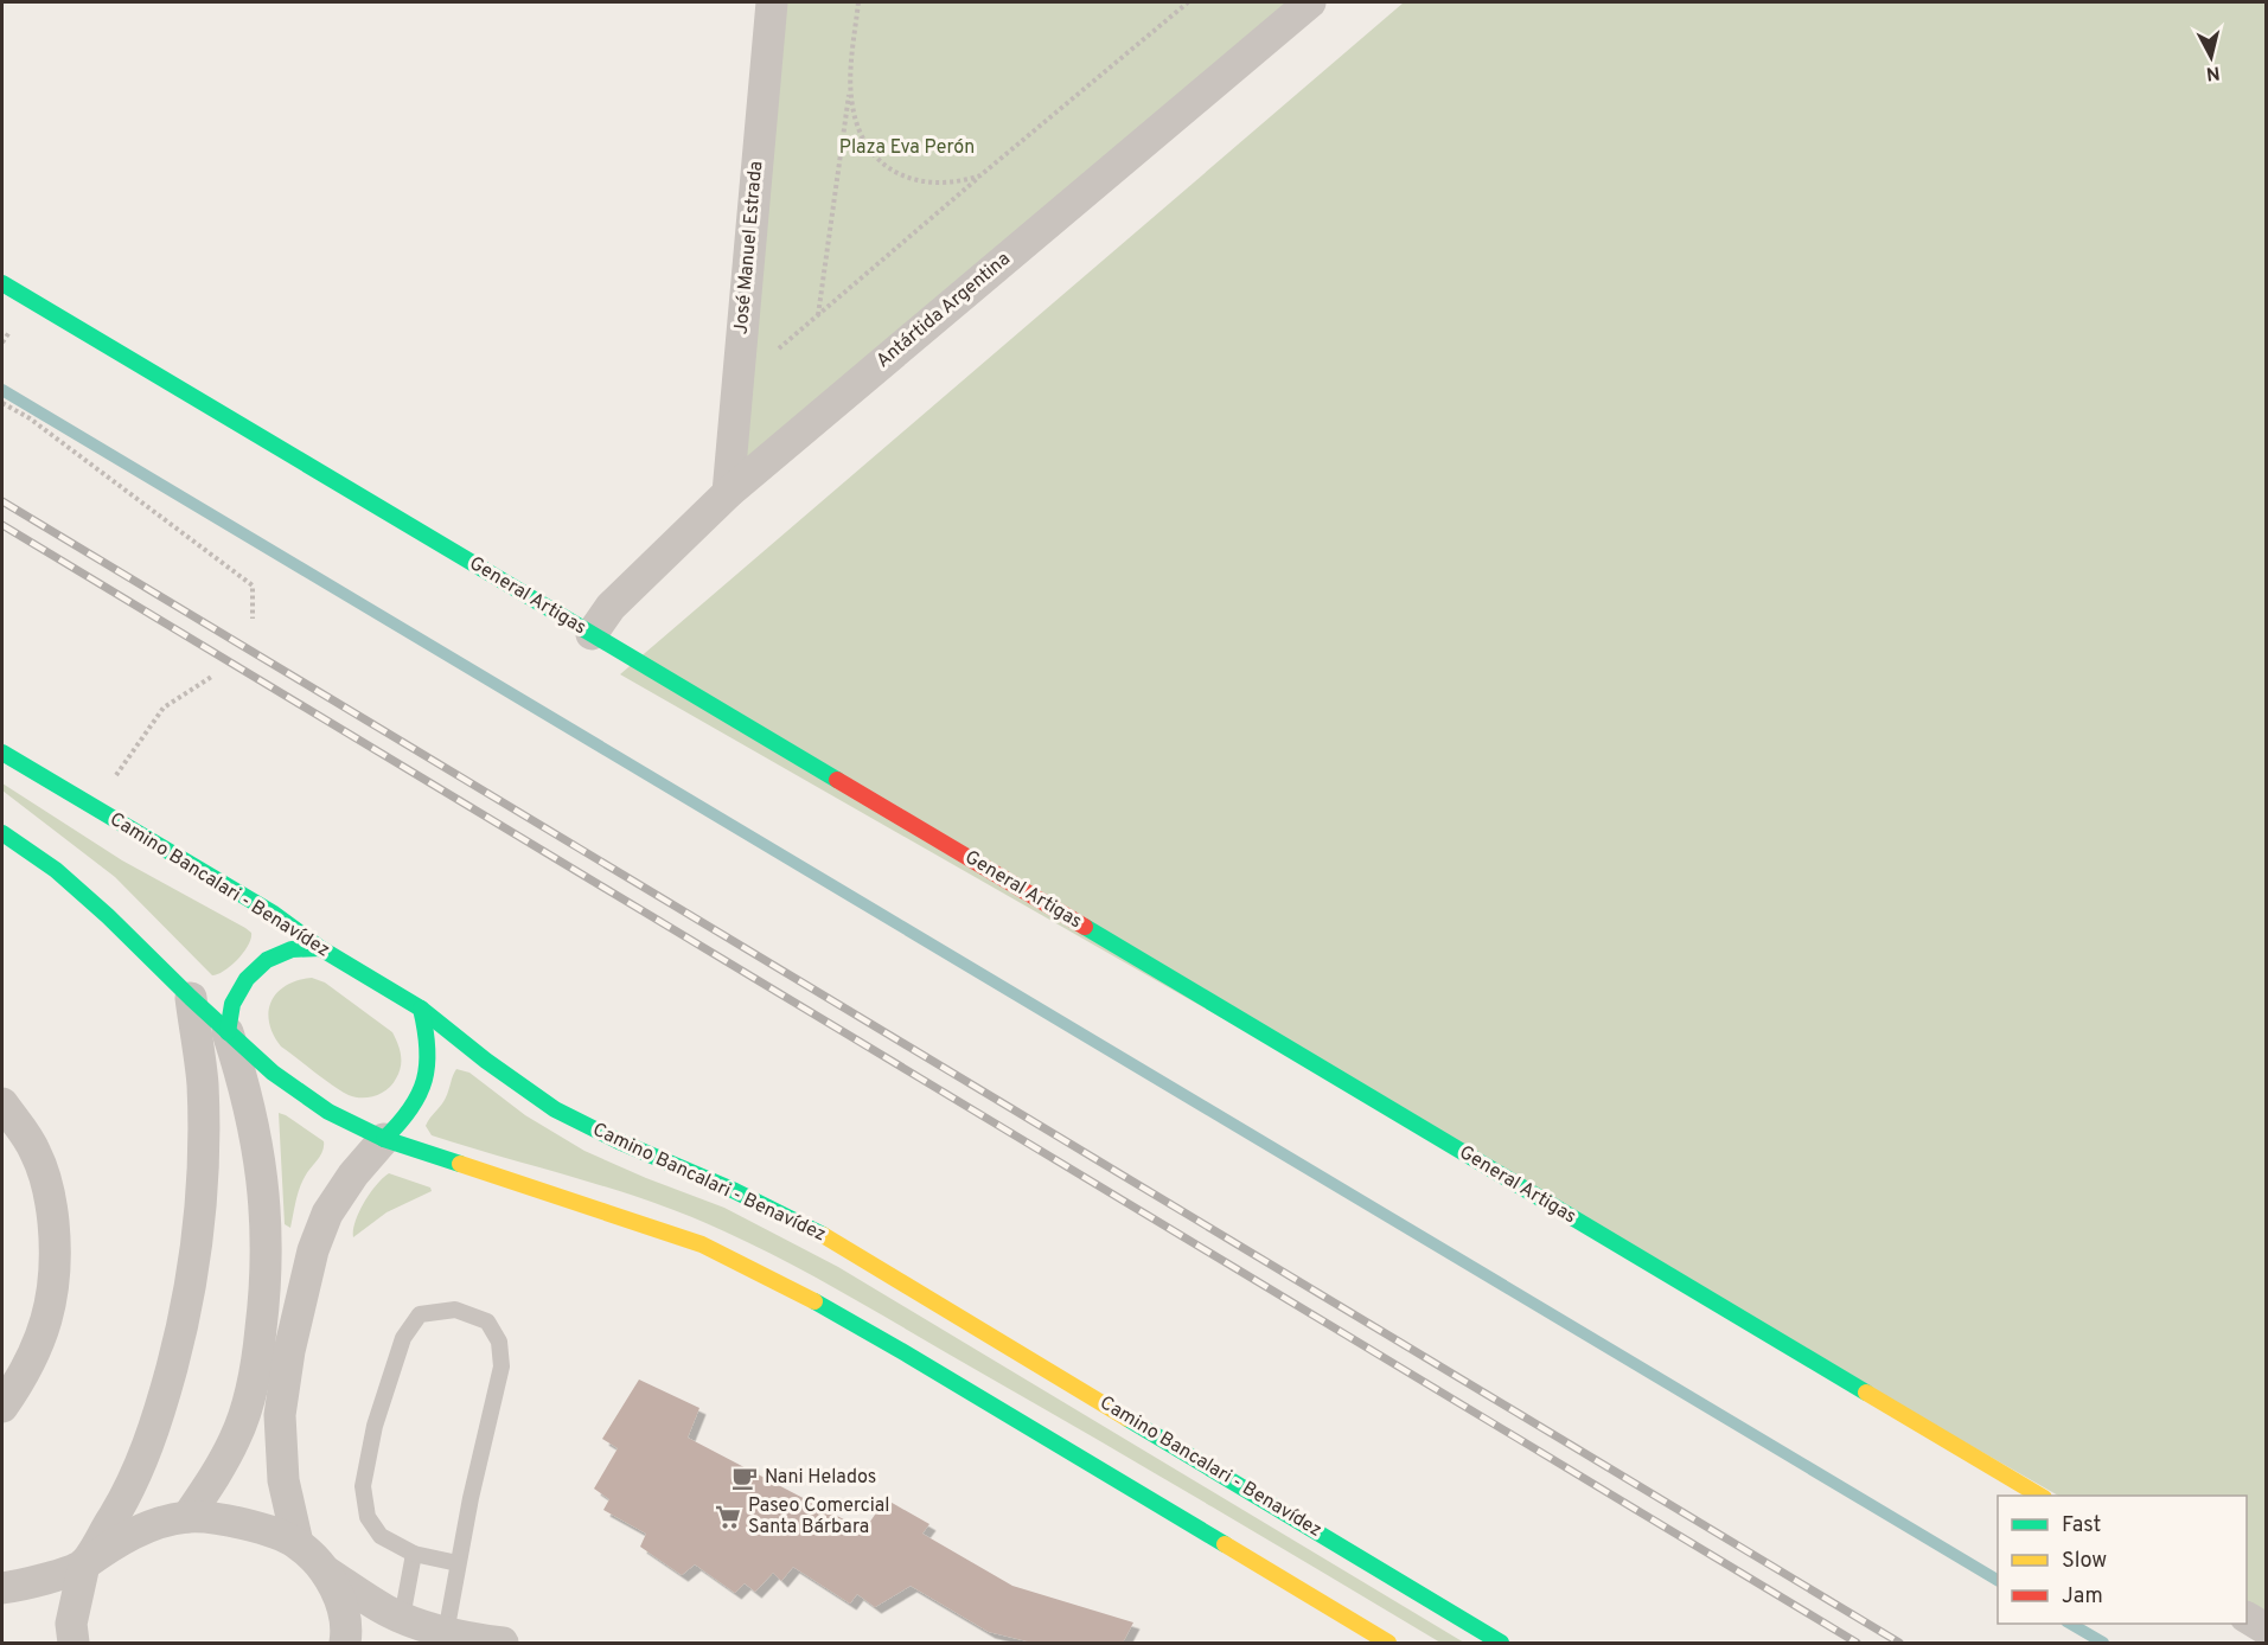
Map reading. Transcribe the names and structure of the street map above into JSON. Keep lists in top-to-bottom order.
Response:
{
  "streets": {
    "main road": ["General Artigas", "Camino Bancalari - Benavídez"],
    "street": ["José Manuel Estrada", "Antártida Argentina"]
  },
  "crossings": [
    ["José Manuel Estrada", "Antártida Argentina"],
    ["Antártida Argentina", "General Artigas"]
  ],
  "parks": ["Plaza Eva Perón"],
  "places": {
    "cafe": ["Nani Helados"],
    "supermarket": ["Paseo Comercial Santa Bárbara"]
  },
  "legend": ["Fast", "Slow", "Jam"],
  "north": "bottom"
}
